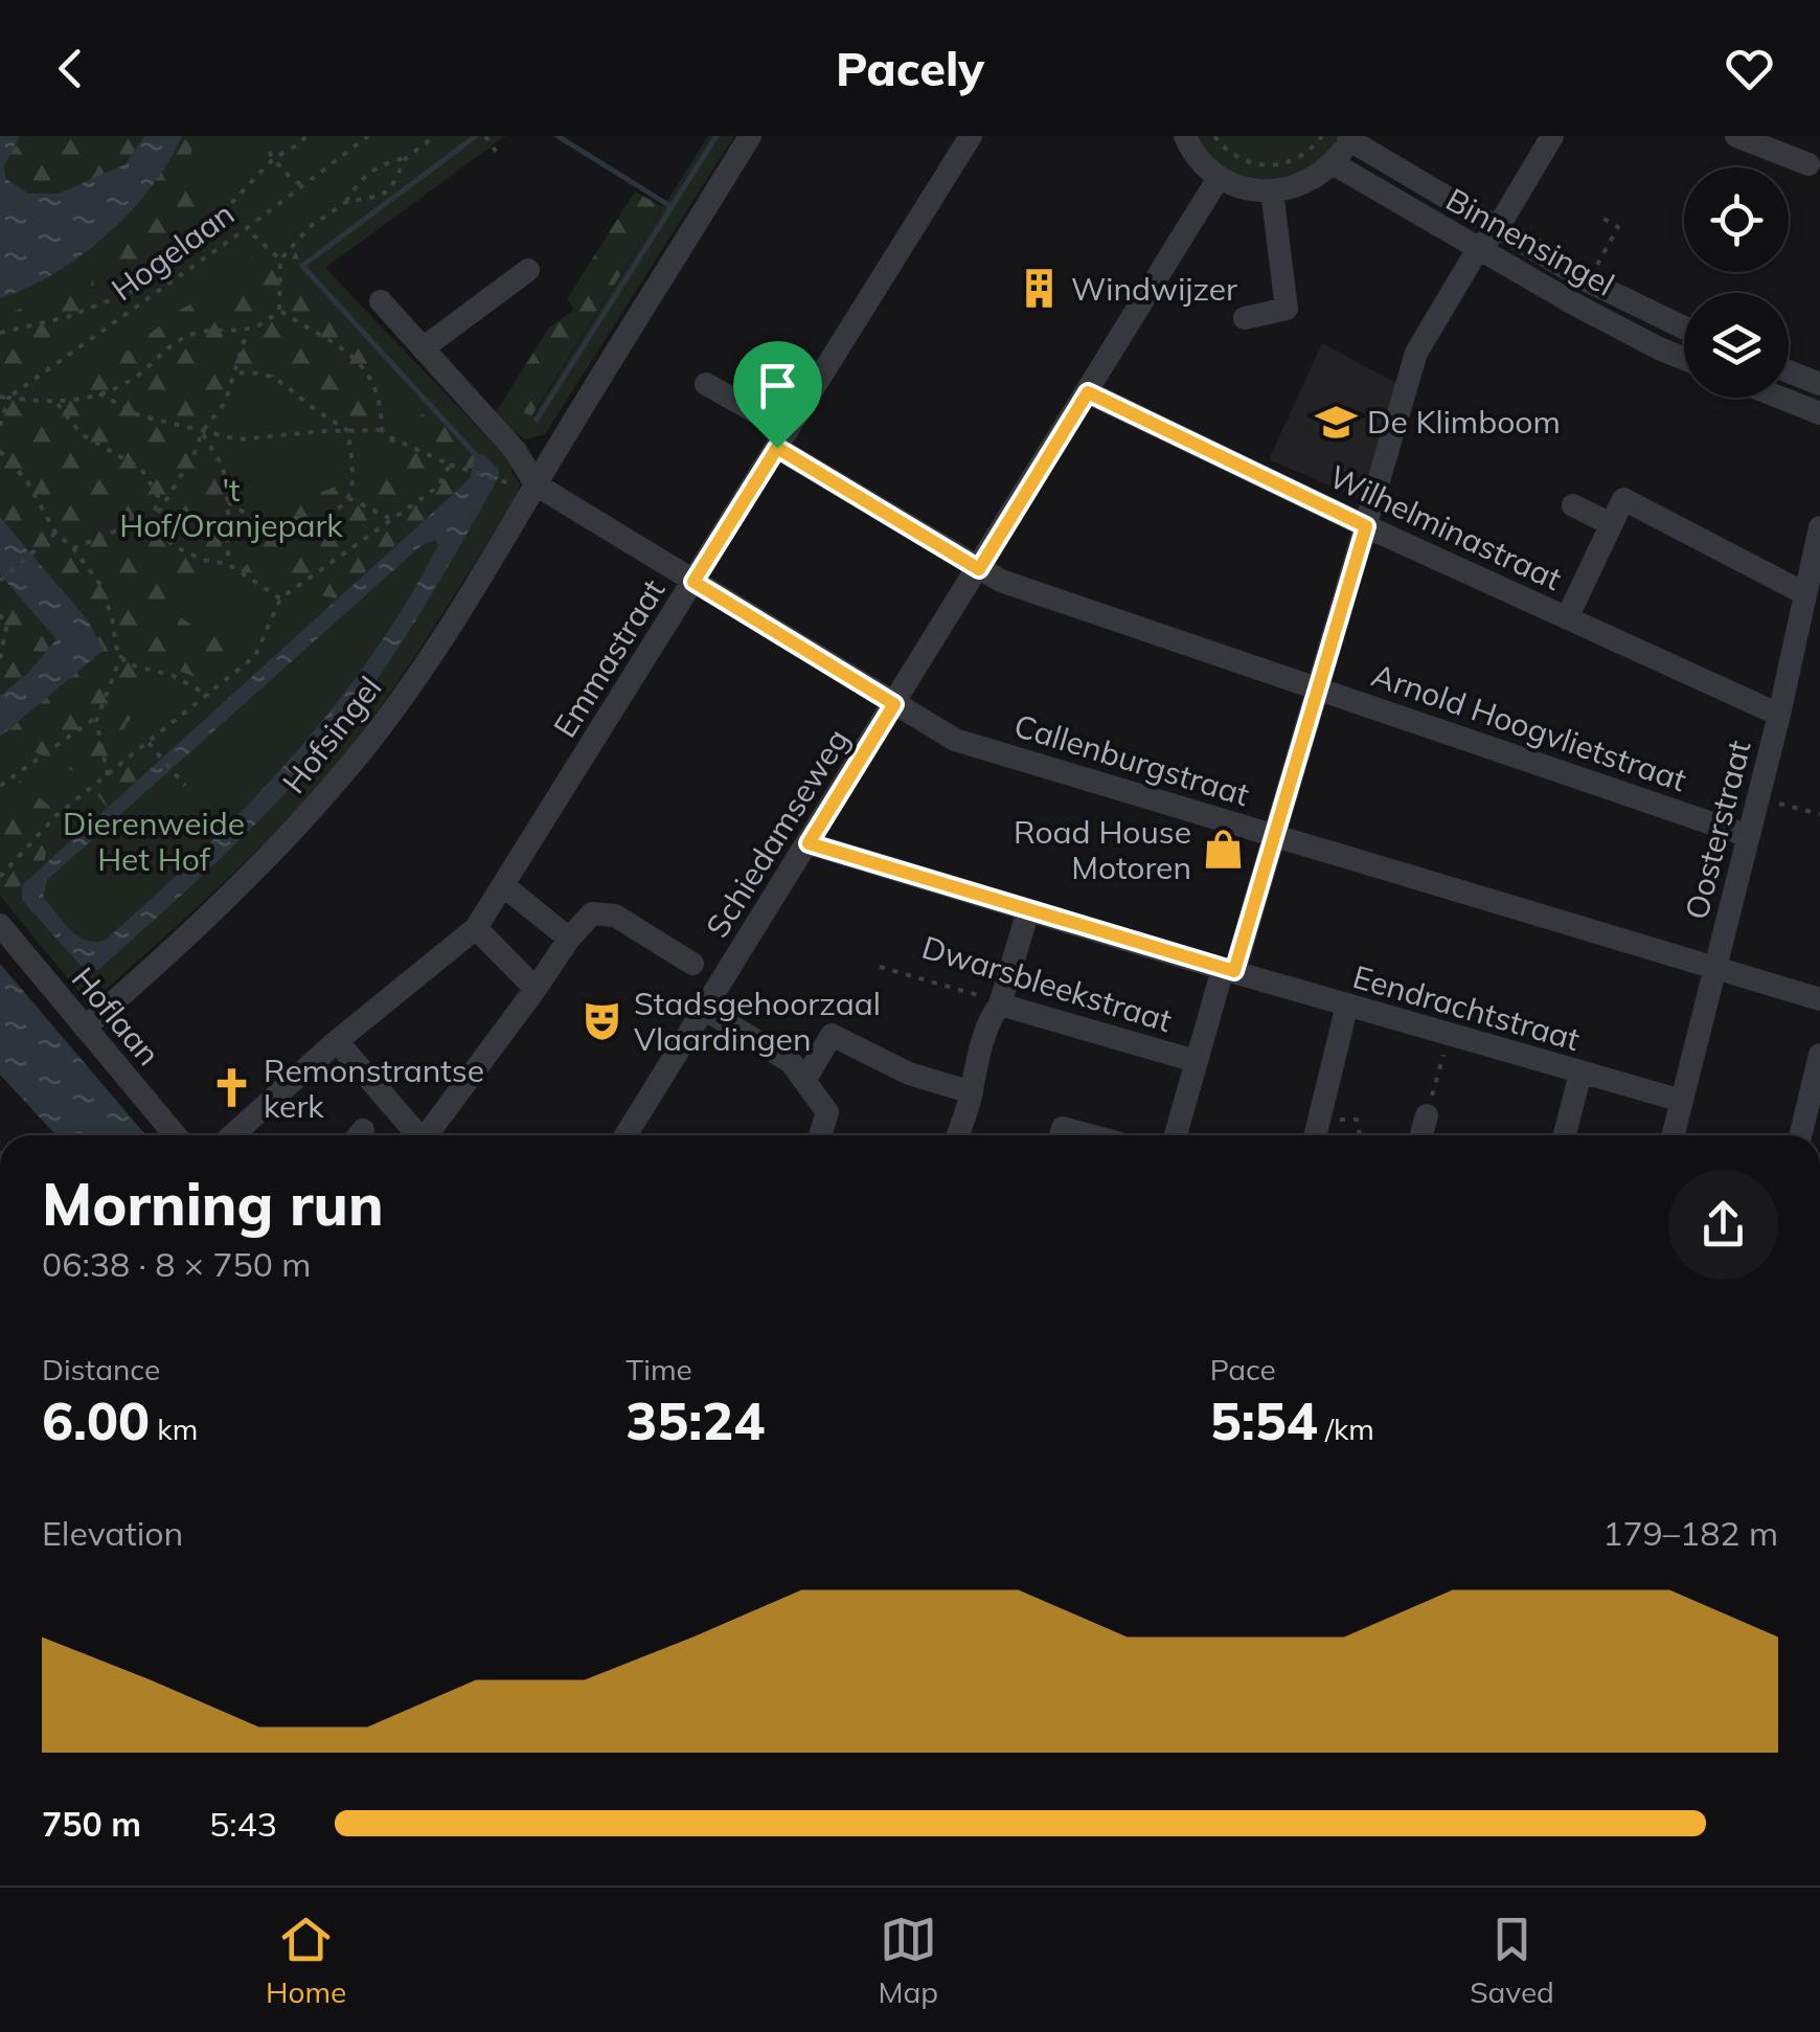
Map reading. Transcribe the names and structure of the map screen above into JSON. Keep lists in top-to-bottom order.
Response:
{
  "streets": {
    "street": [
      "Binnensingel",
      "Wilhelminastraat",
      "Emmastraat",
      "Arnold Hoogvlietstraat",
      "Hofsingel",
      "Callenburgstraat",
      "Oosterstraat",
      "Schiedamseweg",
      "Dwarsbleekstraat",
      "Eendrachtstraat",
      "Hoflaan"
    ],
    "path": ["Hogelaan"]
  },
  "crossings": [
    ["Wilhelminastraat", "Oosterstraat"],
    ["Wilhelminastraat", "Schiedamseweg"],
    ["Emmastraat", "Arnold Hoogvlietstraat"],
    ["Emmastraat", "Callenburgstraat"],
    ["Arnold Hoogvlietstraat", "Oosterstraat"],
    ["Arnold Hoogvlietstraat", "Schiedamseweg"],
    ["Hofsingel", "Callenburgstraat"],
    ["Hofsingel", "Hoflaan"],
    ["Callenburgstraat", "Oosterstraat"],
    ["Callenburgstraat", "Schiedamseweg"],
    ["Oosterstraat", "Eendrachtstraat"],
    ["Schiedamseweg", "Eendrachtstraat"]
  ],
  "parks": ["'t Hof/Oranjepark", "Dierenweide Het Hof"],
  "places": {
    "building": ["Windwijzer"],
    "school or university": ["De Klimboom"],
    "shop": ["Road House Motoren"],
    "theatre": ["Stadsgehoorzaal Vlaardingen"],
    "church": ["Remonstrantse kerk"]
  },
  "page": {
    "header": "Pacely",
    "heading": ["Morning run", "06:38 · 8 × 750 m"],
    "stats": [
      ["Distance", "6.00 km"],
      ["Time", "35:24"],
      ["Pace", "5:54 /km"]
    ],
    "chart": ["Elevation", "179–182 m"],
    "list": [
      {
        "name": "750 m",
        "note": "5:43"
      }
    ],
    "tabs": ["Home", "Map", "Saved"]
  }
}
